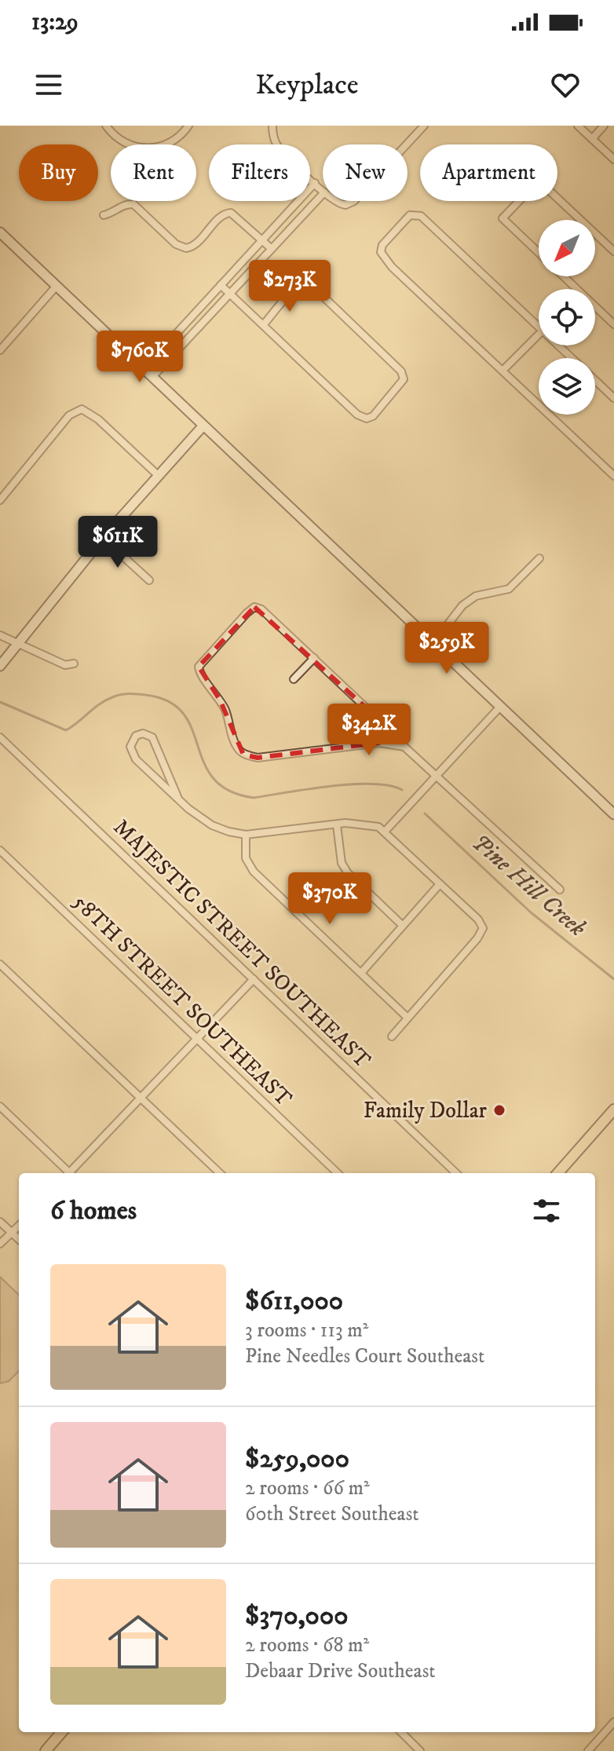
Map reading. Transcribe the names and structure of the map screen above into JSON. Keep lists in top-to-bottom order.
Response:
{
  "streets": {
    "street": ["MAJESTIC STREET SOUTHEAST", "58TH STREET SOUTHEAST"]
  },
  "water": ["Pine Hill Creek"],
  "places": ["Family Dollar"],
  "north": "bottom left",
  "page": {
    "status": "13:29",
    "header": "Keyplace",
    "chip": [
      "Buy",
      "Rent",
      "Filters",
      "New",
      "Apartment"
    ],
    "price": [
      "$273K",
      "$760K",
      "$611K",
      "$259K",
      "$342K",
      "$370K"
    ],
    "heading": "6 homes",
    "list": [
      {
        "name": "$611,000",
        "note": "3 rooms · 113 m² · Pine Needles Court Southeast"
      },
      {
        "name": "$259,000",
        "note": "2 rooms · 66 m² · 60th Street Southeast"
      },
      {
        "name": "$370,000",
        "note": "2 rooms · 68 m² · Debaar Drive Southeast"
      }
    ]
  }
}
